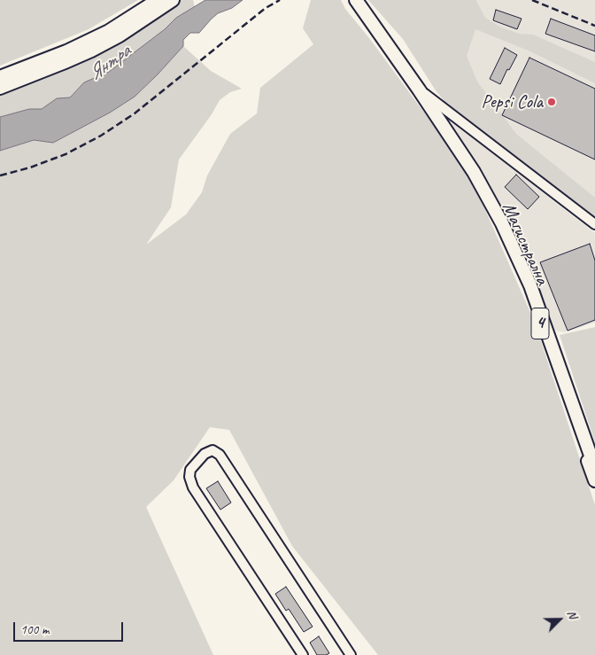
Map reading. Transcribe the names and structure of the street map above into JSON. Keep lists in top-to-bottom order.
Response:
{
  "streets": {
    "main road": ["Магистрална", "4"]
  },
  "water": ["Янтра"],
  "places": ["Pepsi Cola"],
  "scale_bar": "100 m",
  "north": "top right"
}
